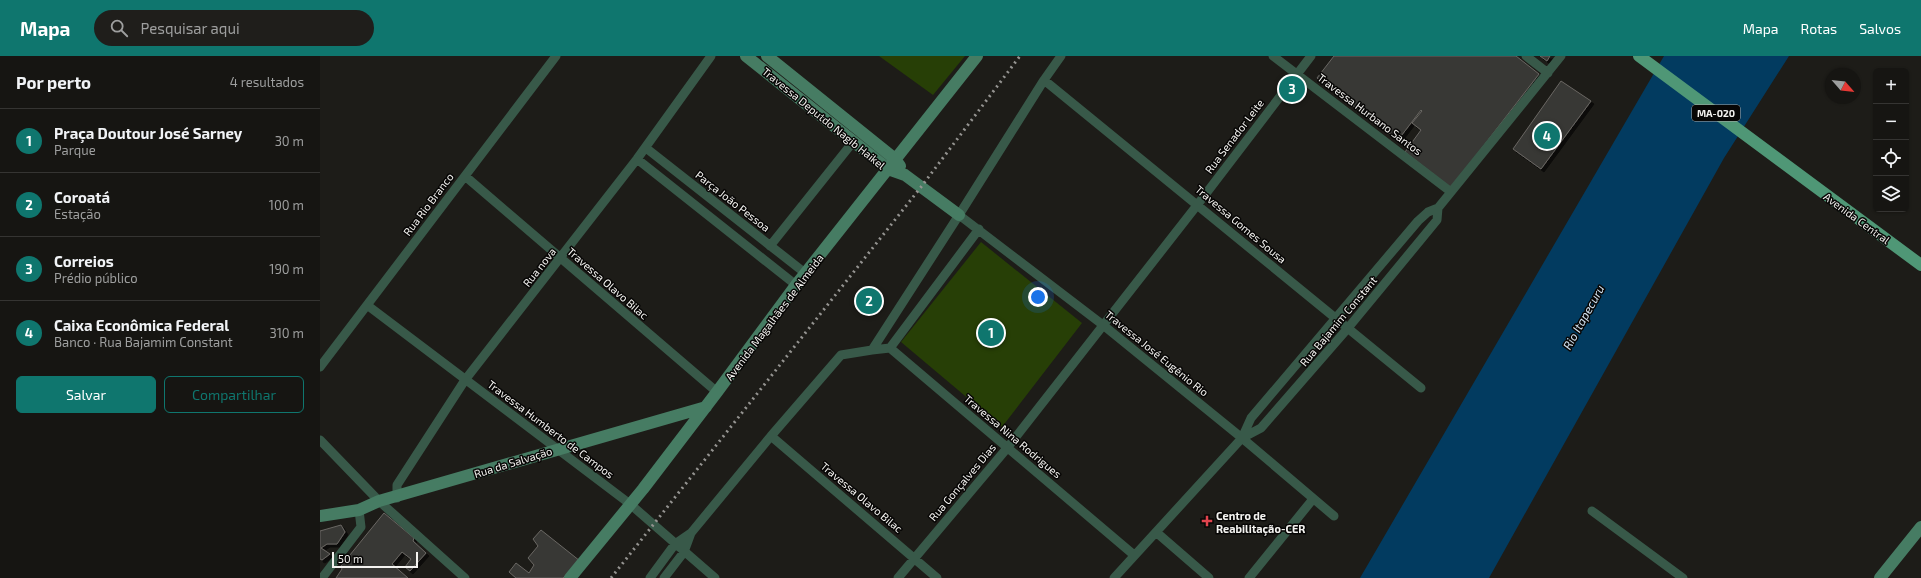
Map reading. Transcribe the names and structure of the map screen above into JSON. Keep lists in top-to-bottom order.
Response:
{
  "streets": {
    "main road": ["MA-020", "Avenida Central"],
    "street": [
      "Travessa Hurbano Santos",
      "Travessa Deputdo Nagib Haikel",
      "Rua Senador Leite",
      "Parça João Pessoa",
      "Rua Rio Branco",
      "Travessa Gomes Sousa",
      "Rua nova",
      "Travessa Olavo Bilac",
      "Avenida Magalhães de Almeida",
      "Rua Bajamim Constant",
      "Travessa José Eugênio Rio",
      "Travessa Humberto de Campos",
      "Travessa Nina Rodrigues",
      "Rua da Salvação",
      "Rua Gonçalves Dias"
    ]
  },
  "crossings": [
    ["Travessa Hurbano Santos", "Rua Senador Leite"],
    ["Travessa Hurbano Santos", "Rua Bajamim Constant"],
    ["Travessa Deputdo Nagib Haikel", "Avenida Magalhães de Almeida"],
    ["Travessa Deputdo Nagib Haikel", "Travessa José Eugênio Rio"],
    ["Rua Senador Leite", "Travessa Gomes Sousa"],
    ["Rua Senador Leite", "Travessa José Eugênio Rio"],
    ["Rua Senador Leite", "Rua Gonçalves Dias"],
    ["Parça João Pessoa", "Rua nova"],
    ["Parça João Pessoa", "Avenida Magalhães de Almeida"],
    ["Rua Rio Branco", "Travessa Olavo Bilac"],
    ["Rua Rio Branco", "Travessa Humberto de Campos"],
    ["Travessa Gomes Sousa", "Rua Bajamim Constant"],
    ["Rua nova", "Travessa Olavo Bilac"],
    ["Rua nova", "Travessa Humberto de Campos"],
    ["Rua nova", "Rua da Salvação"],
    ["Travessa Olavo Bilac", "Avenida Magalhães de Almeida"],
    ["Travessa Olavo Bilac", "Rua Gonçalves Dias"],
    ["Avenida Magalhães de Almeida", "Travessa Humberto de Campos"],
    ["Avenida Magalhães de Almeida", "Rua da Salvação"],
    ["Rua Bajamim Constant", "Travessa José Eugênio Rio"],
    ["Rua Bajamim Constant", "Travessa Nina Rodrigues"],
    ["Travessa José Eugênio Rio", "Rua Gonçalves Dias"],
    ["Travessa Humberto de Campos", "Rua da Salvação"],
    ["Travessa Nina Rodrigues", "Rua Gonçalves Dias"]
  ],
  "water": ["Rio Itapecuru"],
  "places": {
    "health": ["Centro de Reabilitação-CER"]
  },
  "scale_bar": "50 m",
  "north": "bottom right",
  "page": {
    "header": "Mapa",
    "search": "Pesquisar aqui",
    "nav": ["Mapa", "Rotas", "Salvos"],
    "heading": ["Por perto", "4 resultados"],
    "map_buttons": ["+", "−"],
    "pins": [
      "3",
      "4",
      "2",
      "1"
    ],
    "list": [
      {
        "mark": "1",
        "name": "Praça Doutour José Sarney",
        "note": "Parque",
        "value": "30 m"
      },
      {
        "mark": "2",
        "name": "Coroatá",
        "note": "Estação",
        "value": "100 m"
      },
      {
        "mark": "3",
        "name": "Correios",
        "note": "Prédio público",
        "value": "190 m"
      },
      {
        "mark": "4",
        "name": "Caixa Econômica Federal",
        "note": "Banco · Rua Bajamim Constant",
        "value": "310 m"
      }
    ],
    "buttons": ["Salvar", "Compartilhar"],
    "scale": "50 m"
  }
}
